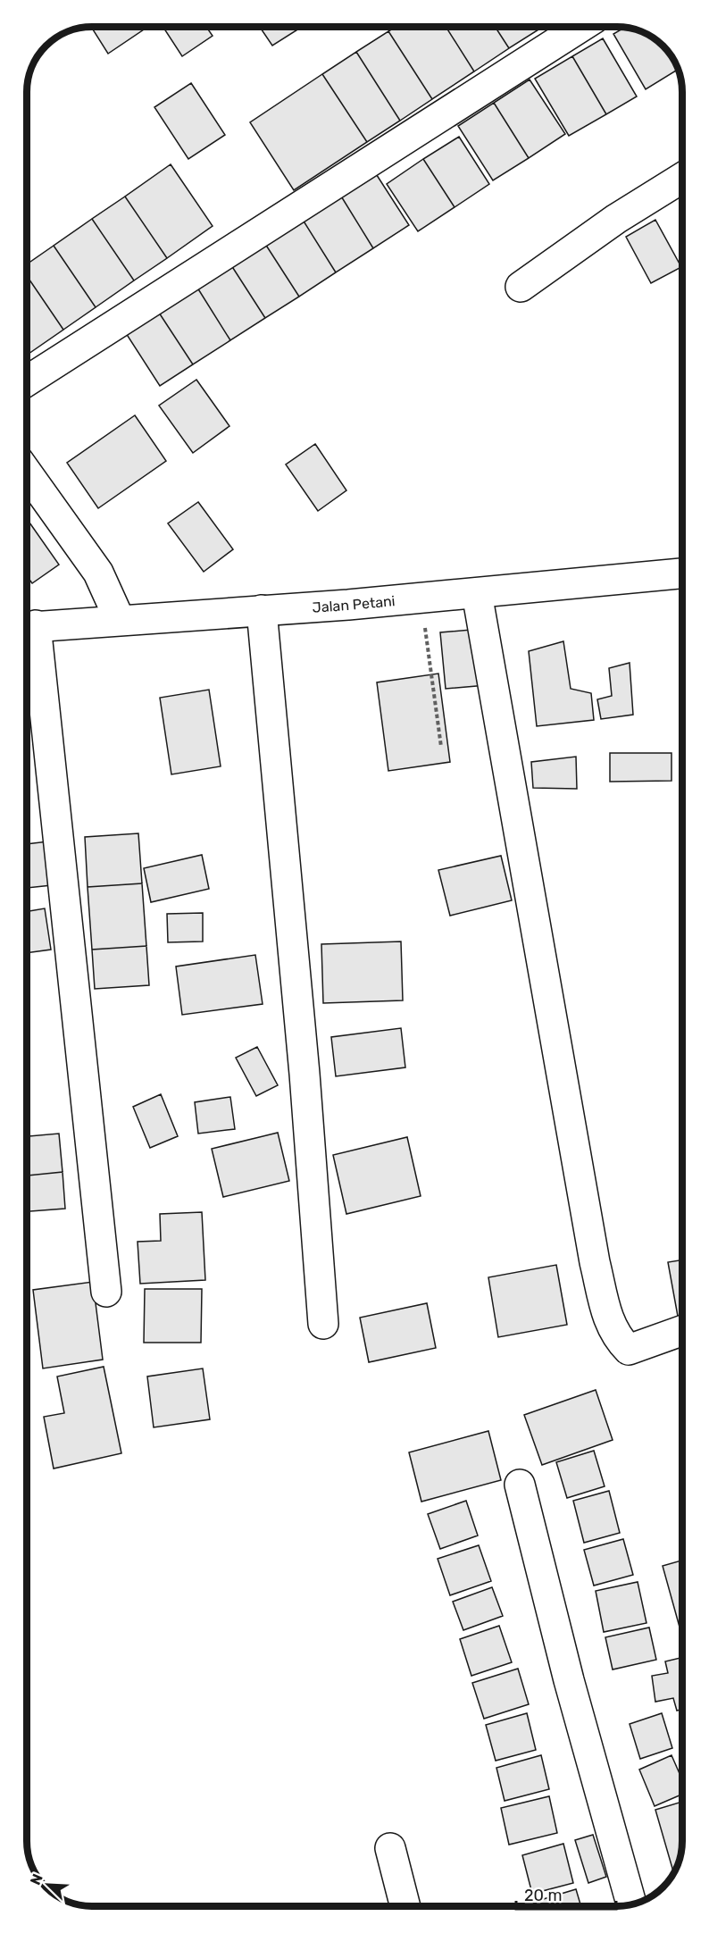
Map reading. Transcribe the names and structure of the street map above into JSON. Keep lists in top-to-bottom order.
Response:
{
  "streets": {
    "street": ["Jalan Petani"]
  },
  "scale_bar": "20 m",
  "north": "top left"
}
